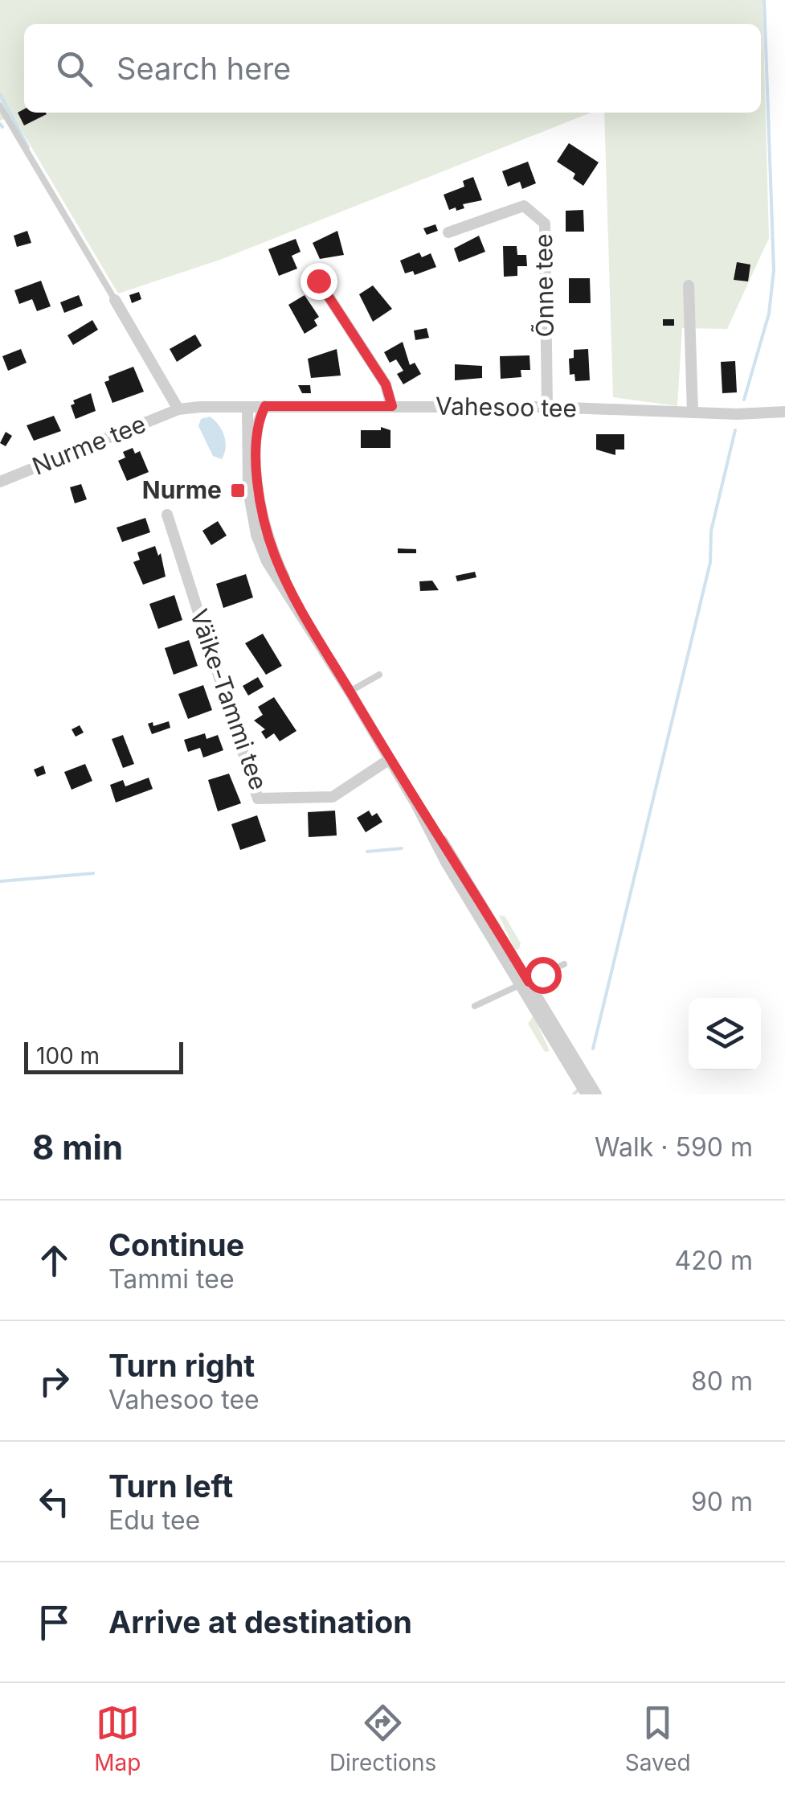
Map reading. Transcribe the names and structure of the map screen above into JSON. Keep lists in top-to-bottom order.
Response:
{
  "streets": {
    "street": [
      "Õnne tee",
      "Vahesoo tee",
      "Nurme tee",
      "Väike-Tammi tee"
    ]
  },
  "crossings": [
    ["Õnne tee", "Vahesoo tee"],
    ["Vahesoo tee", "Nurme tee"]
  ],
  "places": {
    "transit": ["Nurme"]
  },
  "scale_bar": "100 m",
  "page": {
    "search": "Search here",
    "scale": "100 m",
    "heading": ["8 min", "Walk · 590 m"],
    "list": [
      ["Continue", "Tammi tee", "420 m"],
      ["Turn right", "Vahesoo tee", "80 m"],
      ["Turn left", "Edu tee", "90 m"],
      "Arrive at destination"
    ],
    "nav": ["Map", "Directions", "Saved"]
  }
}
